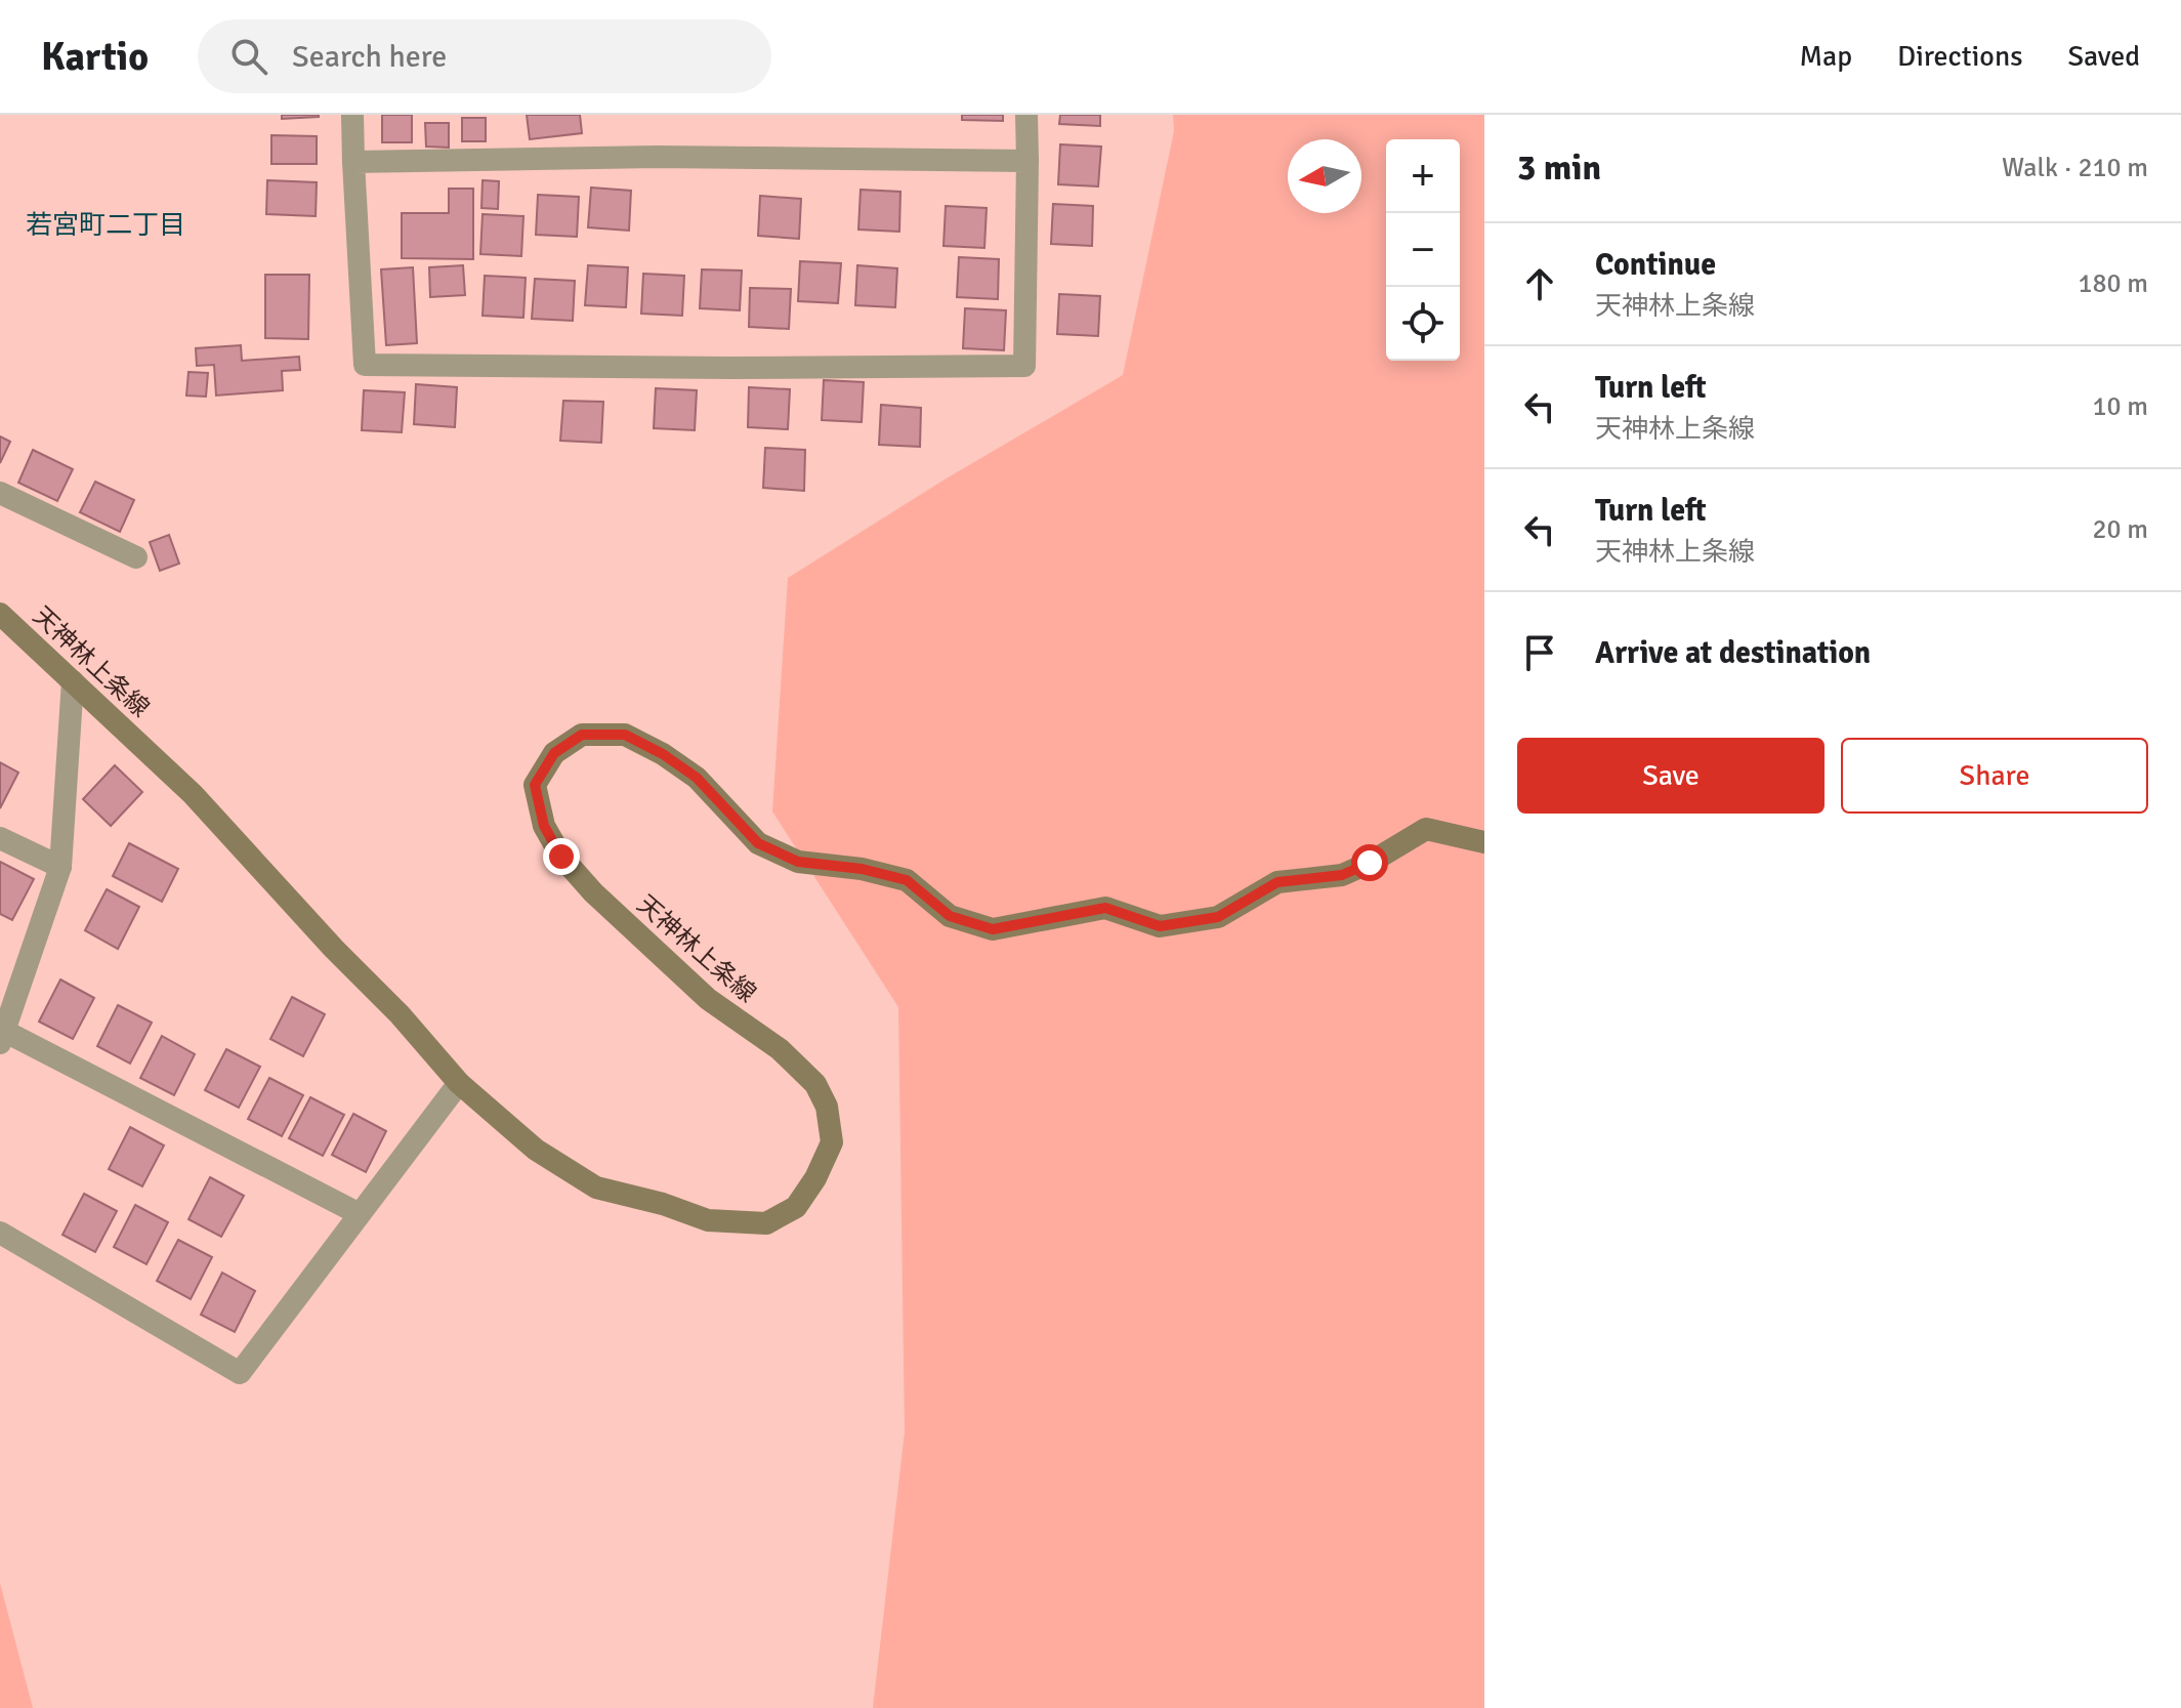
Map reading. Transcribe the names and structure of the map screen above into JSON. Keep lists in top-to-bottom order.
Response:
{
  "streets": {
    "main road": ["天神林上条線"]
  },
  "districts": ["若宮町二丁目"],
  "north": "left",
  "page": {
    "header": "Kartio",
    "search": "Search here",
    "nav": ["Map", "Directions", "Saved"],
    "heading": ["3 min", "Walk · 210 m"],
    "map_buttons": ["+", "−"],
    "list": [
      ["Continue", "天神林上条線", "180 m"],
      ["Turn left", "天神林上条線", "10 m"],
      ["Turn left", "天神林上条線", "20 m"],
      "Arrive at destination"
    ],
    "buttons": ["Save", "Share"]
  }
}
